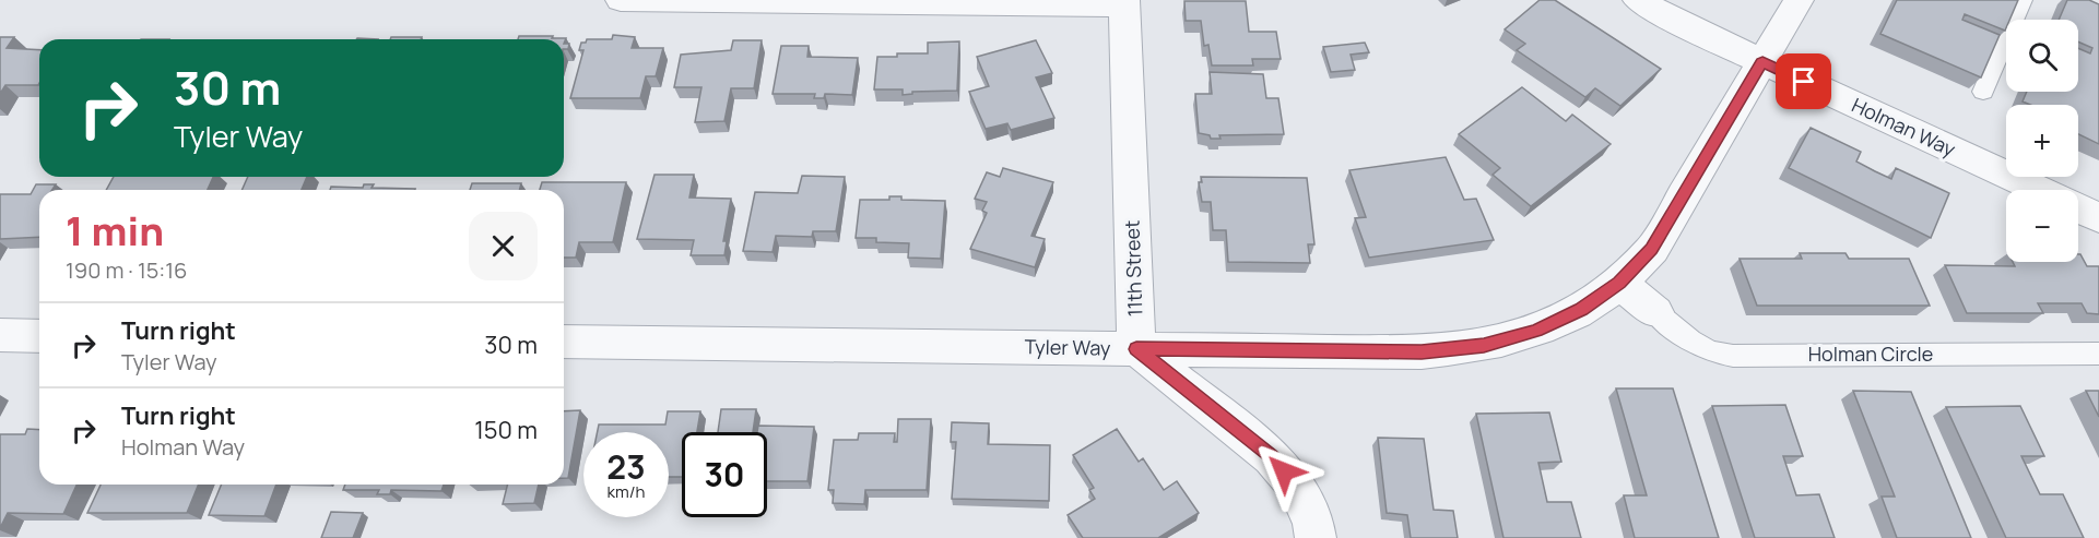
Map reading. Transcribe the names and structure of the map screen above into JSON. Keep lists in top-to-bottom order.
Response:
{
  "streets": {
    "street": ["Holman Way", "11th Street", "Tyler Way"],
    "lane": ["Holman Circle"]
  },
  "crossings": [
    ["Holman Way", "Tyler Way"],
    ["11th Street", "Tyler Way"]
  ],
  "page": {
    "map_buttons": ["+", "−"],
    "turn": ["30 m", "Tyler Way"],
    "heading": ["1 min", "190 m · 15:16"],
    "list": [
      {
        "name": "Turn right",
        "note": "Tyler Way",
        "value": "30 m"
      },
      {
        "name": "Turn right",
        "note": "Holman Way",
        "value": "150 m"
      }
    ],
    "speed": "23 km/h",
    "limit": "30"
  }
}
